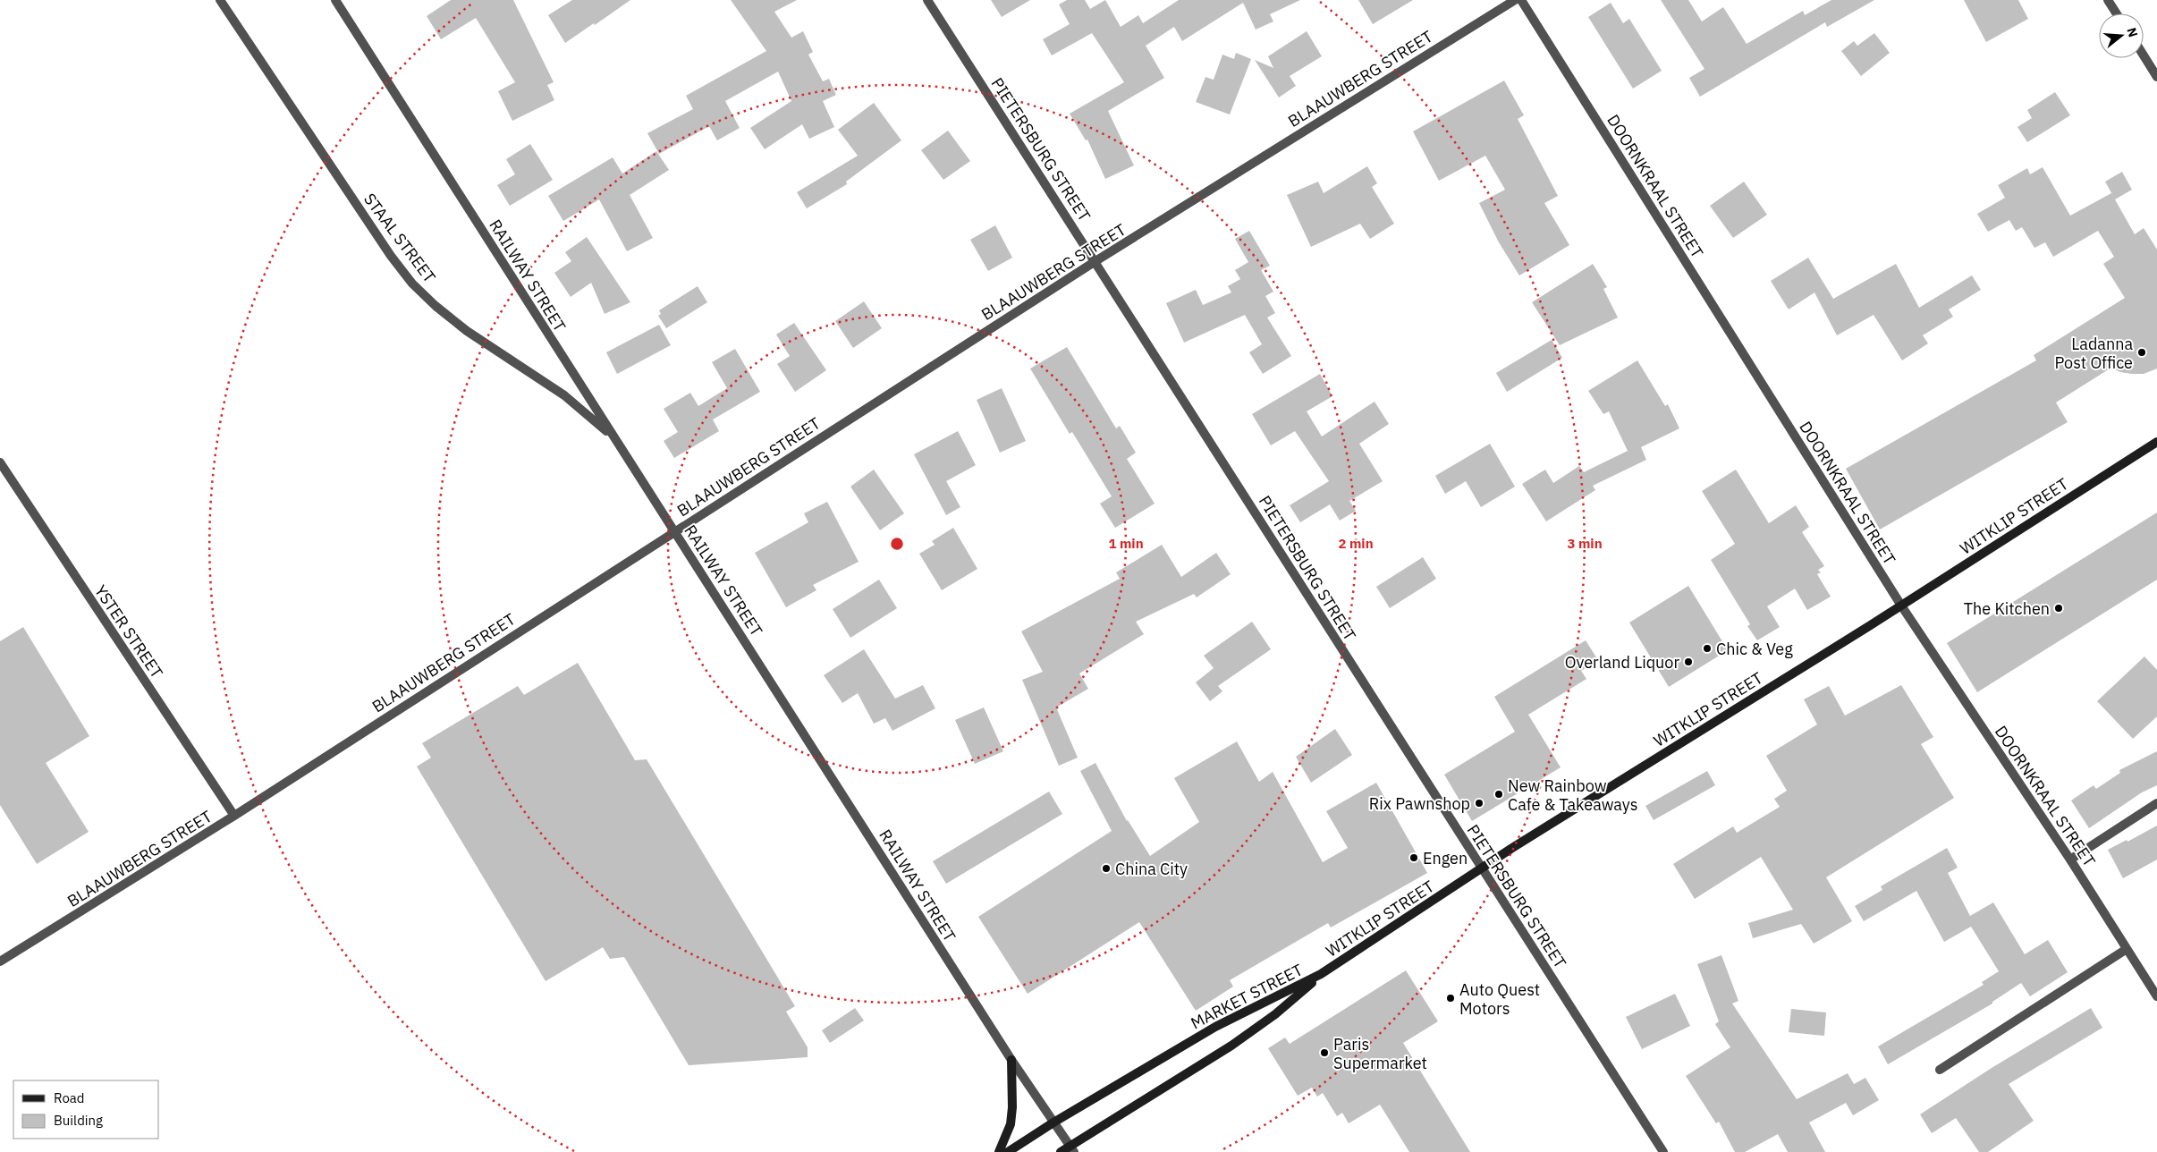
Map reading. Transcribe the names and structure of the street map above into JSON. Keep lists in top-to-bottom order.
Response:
{
  "streets": {
    "main road": ["WITKLIP STREET", "MARKET STREET"],
    "street": [
      "BLAAUWBERG STREET",
      "PIETERSBURG STREET",
      "DOORNKRAAL STREET",
      "STAAL STREET",
      "RAILWAY STREET",
      "YSTER STREET"
    ]
  },
  "crossings": [
    ["BLAAUWBERG STREET", "PIETERSBURG STREET"],
    ["BLAAUWBERG STREET", "RAILWAY STREET"],
    ["BLAAUWBERG STREET", "YSTER STREET"],
    ["PIETERSBURG STREET", "WITKLIP STREET"],
    ["DOORNKRAAL STREET", "WITKLIP STREET"],
    ["STAAL STREET", "RAILWAY STREET"],
    ["RAILWAY STREET", "MARKET STREET"],
    ["WITKLIP STREET", "MARKET STREET"]
  ],
  "places": [
    "Ladanna Post Office",
    "The Kitchen",
    "Chic & Veg",
    "Overland Liquor",
    "New Rainbow Cafe & Takeaways",
    "Rix Pawnshop",
    "Engen",
    "China City",
    "Auto Quest Motors",
    "Paris Supermarket"
  ],
  "legend": ["Road", "Building"],
  "north": "right",
  "rings": ["1 min", "2 min", "3 min"]
}
